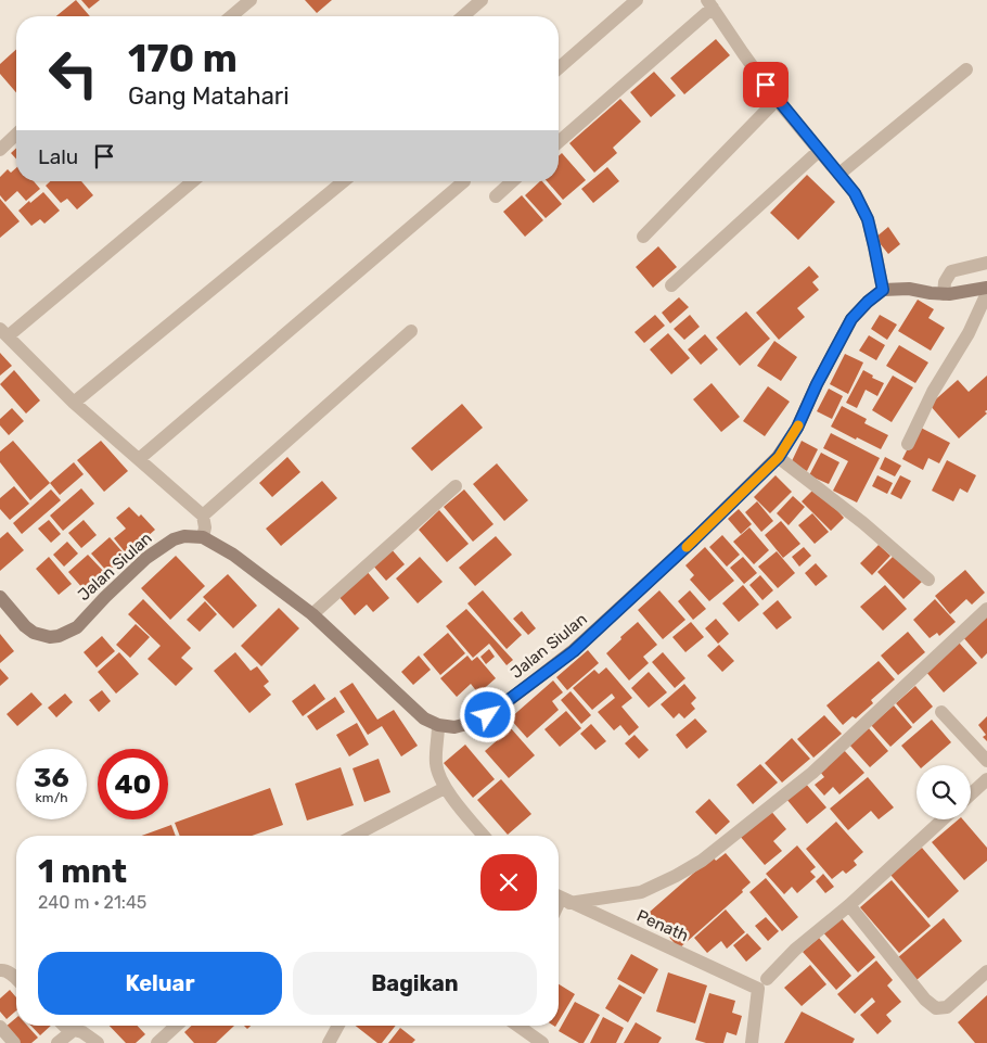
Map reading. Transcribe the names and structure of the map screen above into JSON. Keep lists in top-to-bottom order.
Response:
{
  "streets": {
    "street": ["Jalan Siulan", "Penath"]
  },
  "page": {
    "turn": ["170 m", "Gang Matahari"],
    "then": "Lalu",
    "speed": "36 km/h",
    "limit": "40",
    "heading": ["1 mnt", "240 m · 21:45"],
    "buttons": ["Keluar", "Bagikan"]
  }
}
